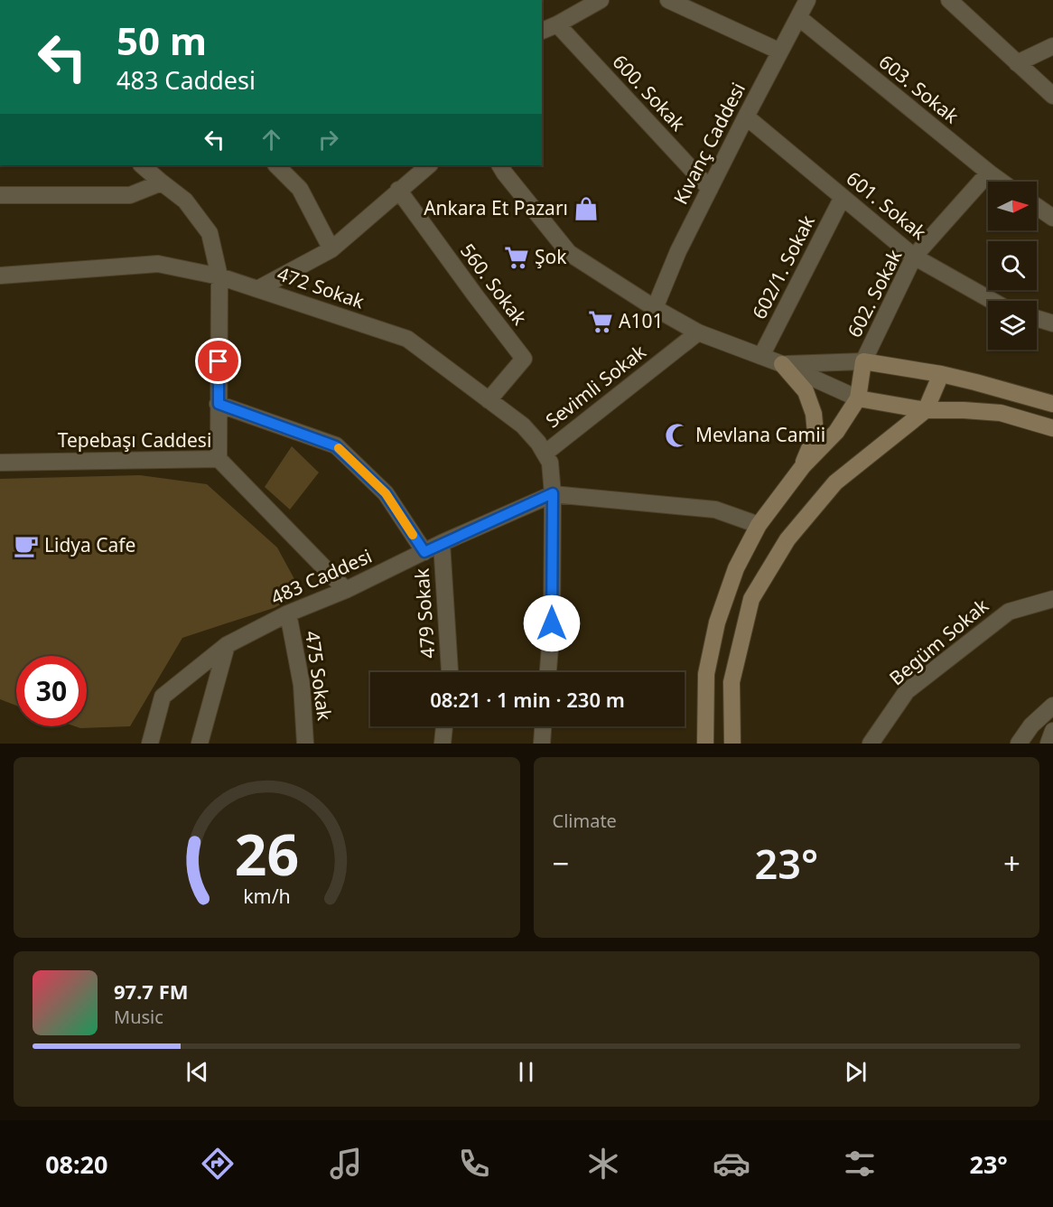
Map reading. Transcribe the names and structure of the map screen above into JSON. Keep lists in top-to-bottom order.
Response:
{
  "streets": {
    "street": [
      "603. Sokak",
      "600. Sokak",
      "Kıvanç Caddesi",
      "601. Sokak",
      "602/1. Sokak",
      "560. Sokak",
      "472 Sokak",
      "602. Sokak",
      "Sevimli Sokak",
      "Tepebaşı Caddesi",
      "483 Caddesi",
      "479 Sokak",
      "Begüm Sokak",
      "475 Sokak"
    ]
  },
  "crossings": [
    ["603. Sokak", "Kıvanç Caddesi"],
    ["603. Sokak", "602. Sokak"],
    ["600. Sokak", "Kıvanç Caddesi"],
    ["Kıvanç Caddesi", "601. Sokak"],
    ["601. Sokak", "602/1. Sokak"],
    ["601. Sokak", "602. Sokak"],
    ["560. Sokak", "472 Sokak"],
    ["472 Sokak", "Sevimli Sokak"],
    ["472 Sokak", "483 Caddesi"],
    ["Tepebaşı Caddesi", "483 Caddesi"],
    ["483 Caddesi", "479 Sokak"],
    ["483 Caddesi", "475 Sokak"]
  ],
  "places": {
    "shop": ["Ankara Et Pazarı"],
    "supermarket": ["Şok", "A101"],
    "mosque": ["Mevlana Camii"],
    "cafe": ["Lidya Cafe"]
  },
  "north": "right",
  "page": {
    "turn": ["50 m", "483 Caddesi"],
    "limit": "30",
    "trip": "08:21 · 1 min · 230 m",
    "tile": "Climate",
    "heat": ["−", "23°", "+"],
    "song": ["97.7 FM", "Music"],
    "tabs": ["08:20", "23°"],
    "gauge": ["26", "km/h"]
  }
}
